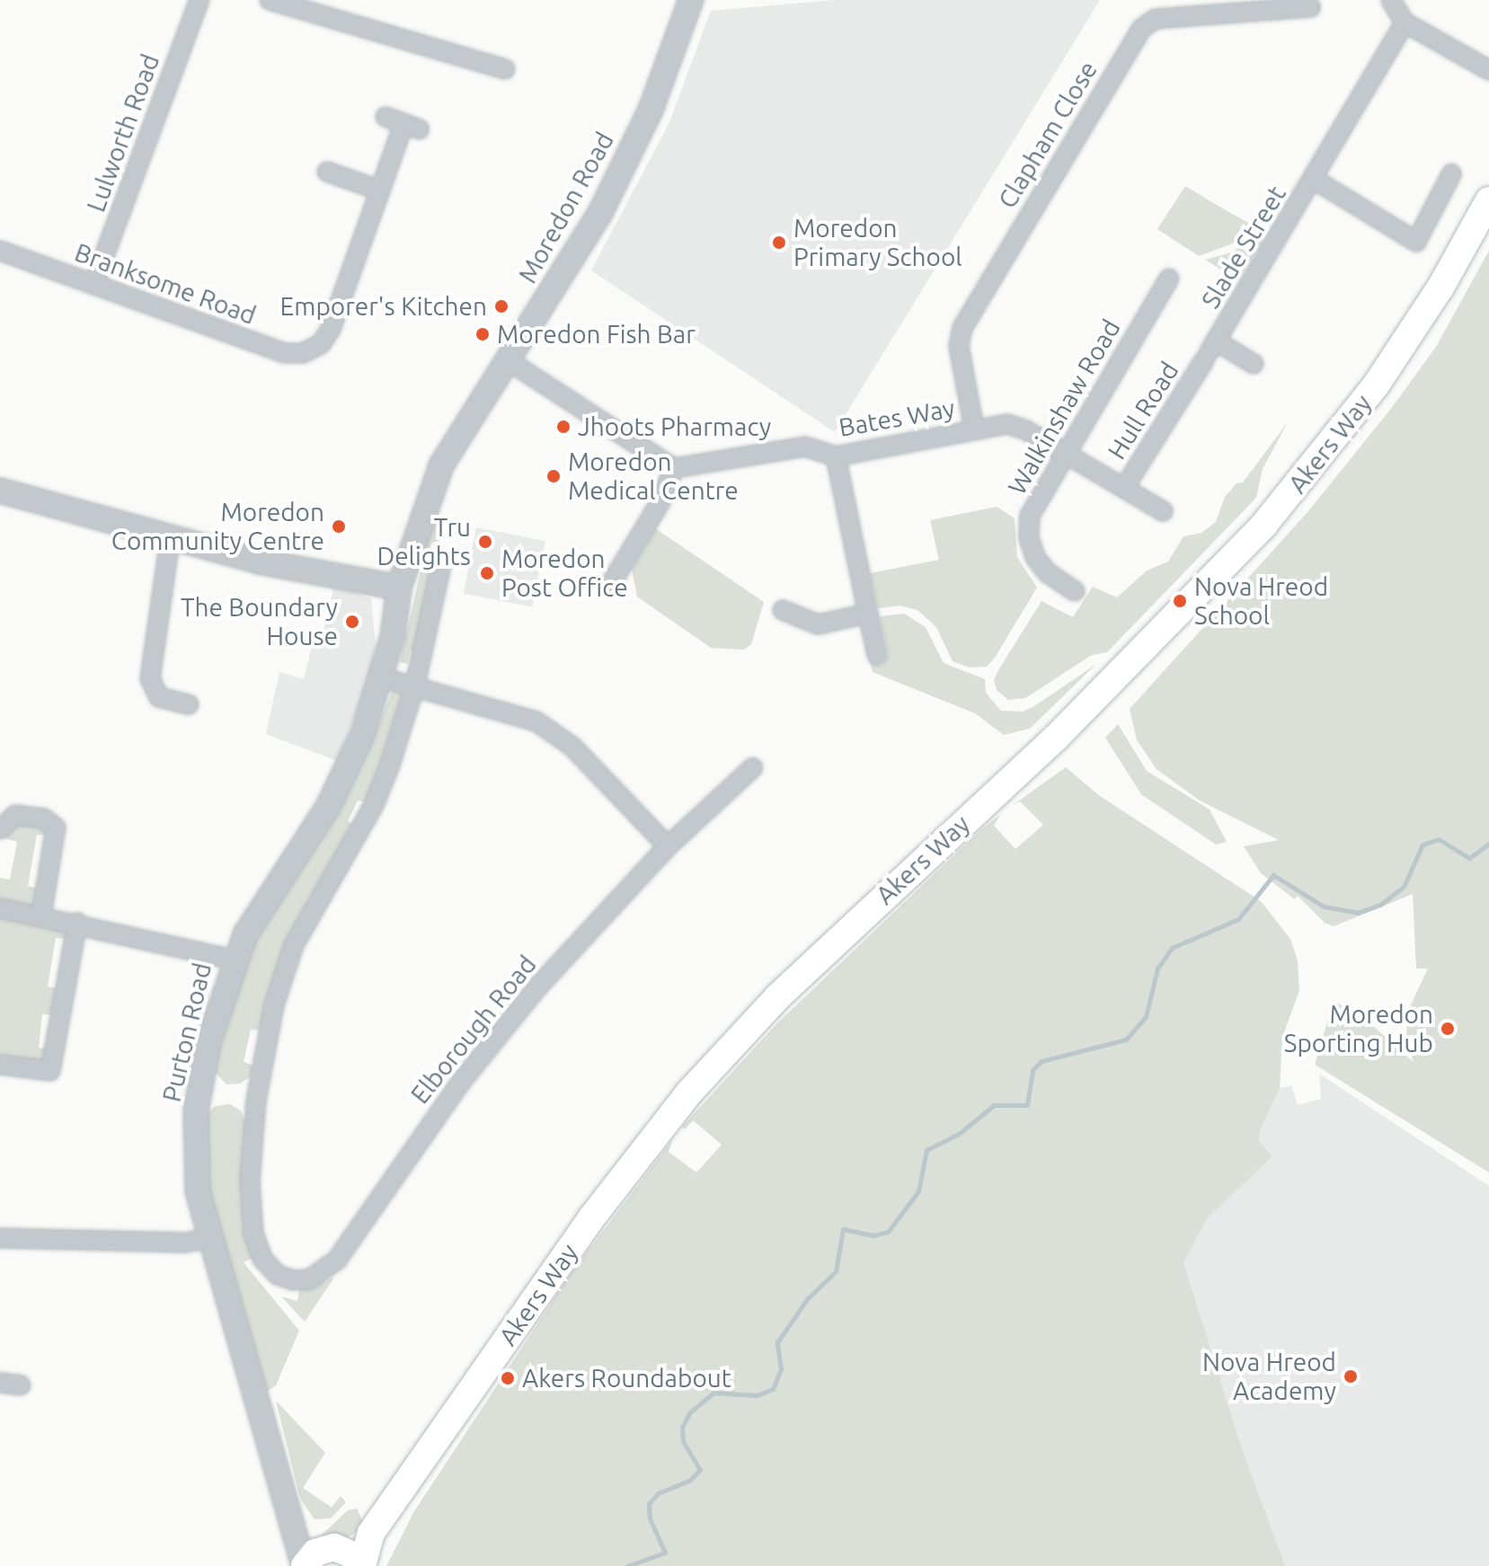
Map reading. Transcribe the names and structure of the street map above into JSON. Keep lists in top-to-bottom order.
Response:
{
  "streets": {
    "main road": ["Akers Way"],
    "street": [
      "Lulworth Road",
      "Clapham Close",
      "Moredon Road",
      "Slade Street",
      "Branksome Road",
      "Walkinshaw Road",
      "Hull Road",
      "Bates Way",
      "Elborough Road",
      "Purton Road"
    ]
  },
  "crossings": [
    ["Lulworth Road", "Branksome Road"],
    ["Clapham Close", "Bates Way"],
    ["Moredon Road", "Purton Road"],
    ["Slade Street", "Hull Road"],
    ["Walkinshaw Road", "Hull Road"],
    ["Walkinshaw Road", "Bates Way"],
    ["Hull Road", "Bates Way"],
    ["Akers Way", "Purton Road"]
  ],
  "places": [
    "Moredon Primary School",
    "Emporer's Kitchen",
    "Moredon Fish Bar",
    "Jhoots Pharmacy",
    "Moredon Medical Centre",
    "Moredon Community Centre",
    "Tru Delights",
    "Moredon Post Office",
    "Nova Hreod School",
    "The Boundary House",
    "Moredon Sporting Hub",
    "Nova Hreod Academy",
    "Akers Roundabout"
  ]
}
